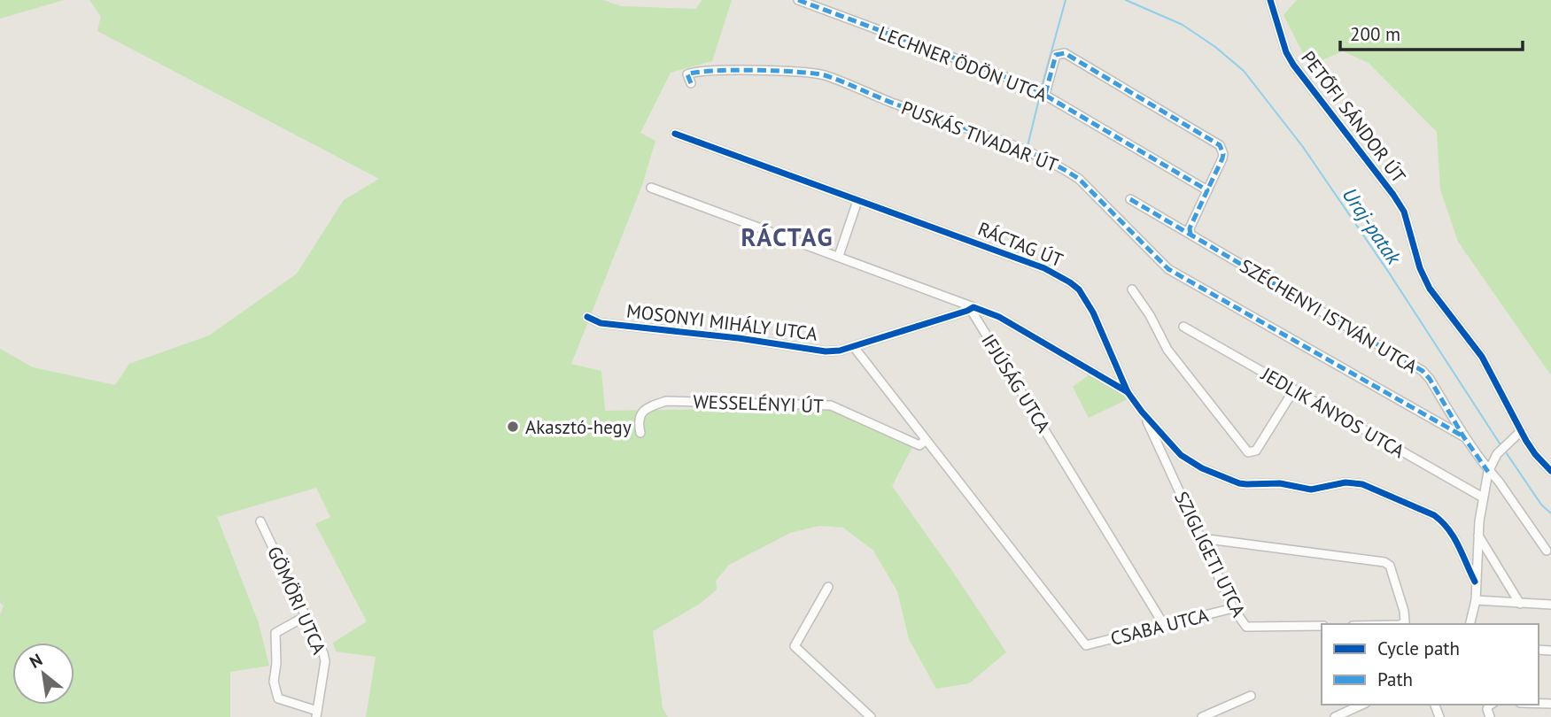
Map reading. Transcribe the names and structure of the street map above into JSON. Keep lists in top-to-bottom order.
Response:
{
  "streets": {
    "street": [
      "LECHNER ÖDÖN UTCA",
      "PETŐFI SÁNDOR ÚT",
      "PUSKÁS TIVADAR ÚT",
      "RÁCTAG ÚT",
      "SZÉCHENYI ISTVÁN UTCA",
      "MOSONYI MIHÁLY UTCA",
      "IFJÚSÁG UTCA",
      "WESSELÉNYI ÚT",
      "JEDLIK ÁNYOS UTCA",
      "SZIGLIGETI UTCA",
      "GÖMÖRI UTCA",
      "CSABA UTCA"
    ]
  },
  "crossings": [
    ["PUSKÁS TIVADAR ÚT", "SZÉCHENYI ISTVÁN UTCA"],
    ["MOSONYI MIHÁLY UTCA", "IFJÚSÁG UTCA"],
    ["IFJÚSÁG UTCA", "CSABA UTCA"],
    ["WESSELÉNYI ÚT", "CSABA UTCA"],
    ["SZIGLIGETI UTCA", "CSABA UTCA"]
  ],
  "districts": ["RÁCTAG"],
  "water": ["Uraj-patak"],
  "places": ["Akasztó-hegy"],
  "legend": ["Cycle path", "Path"],
  "scale_bar": "200 m",
  "north": "top left"
}
